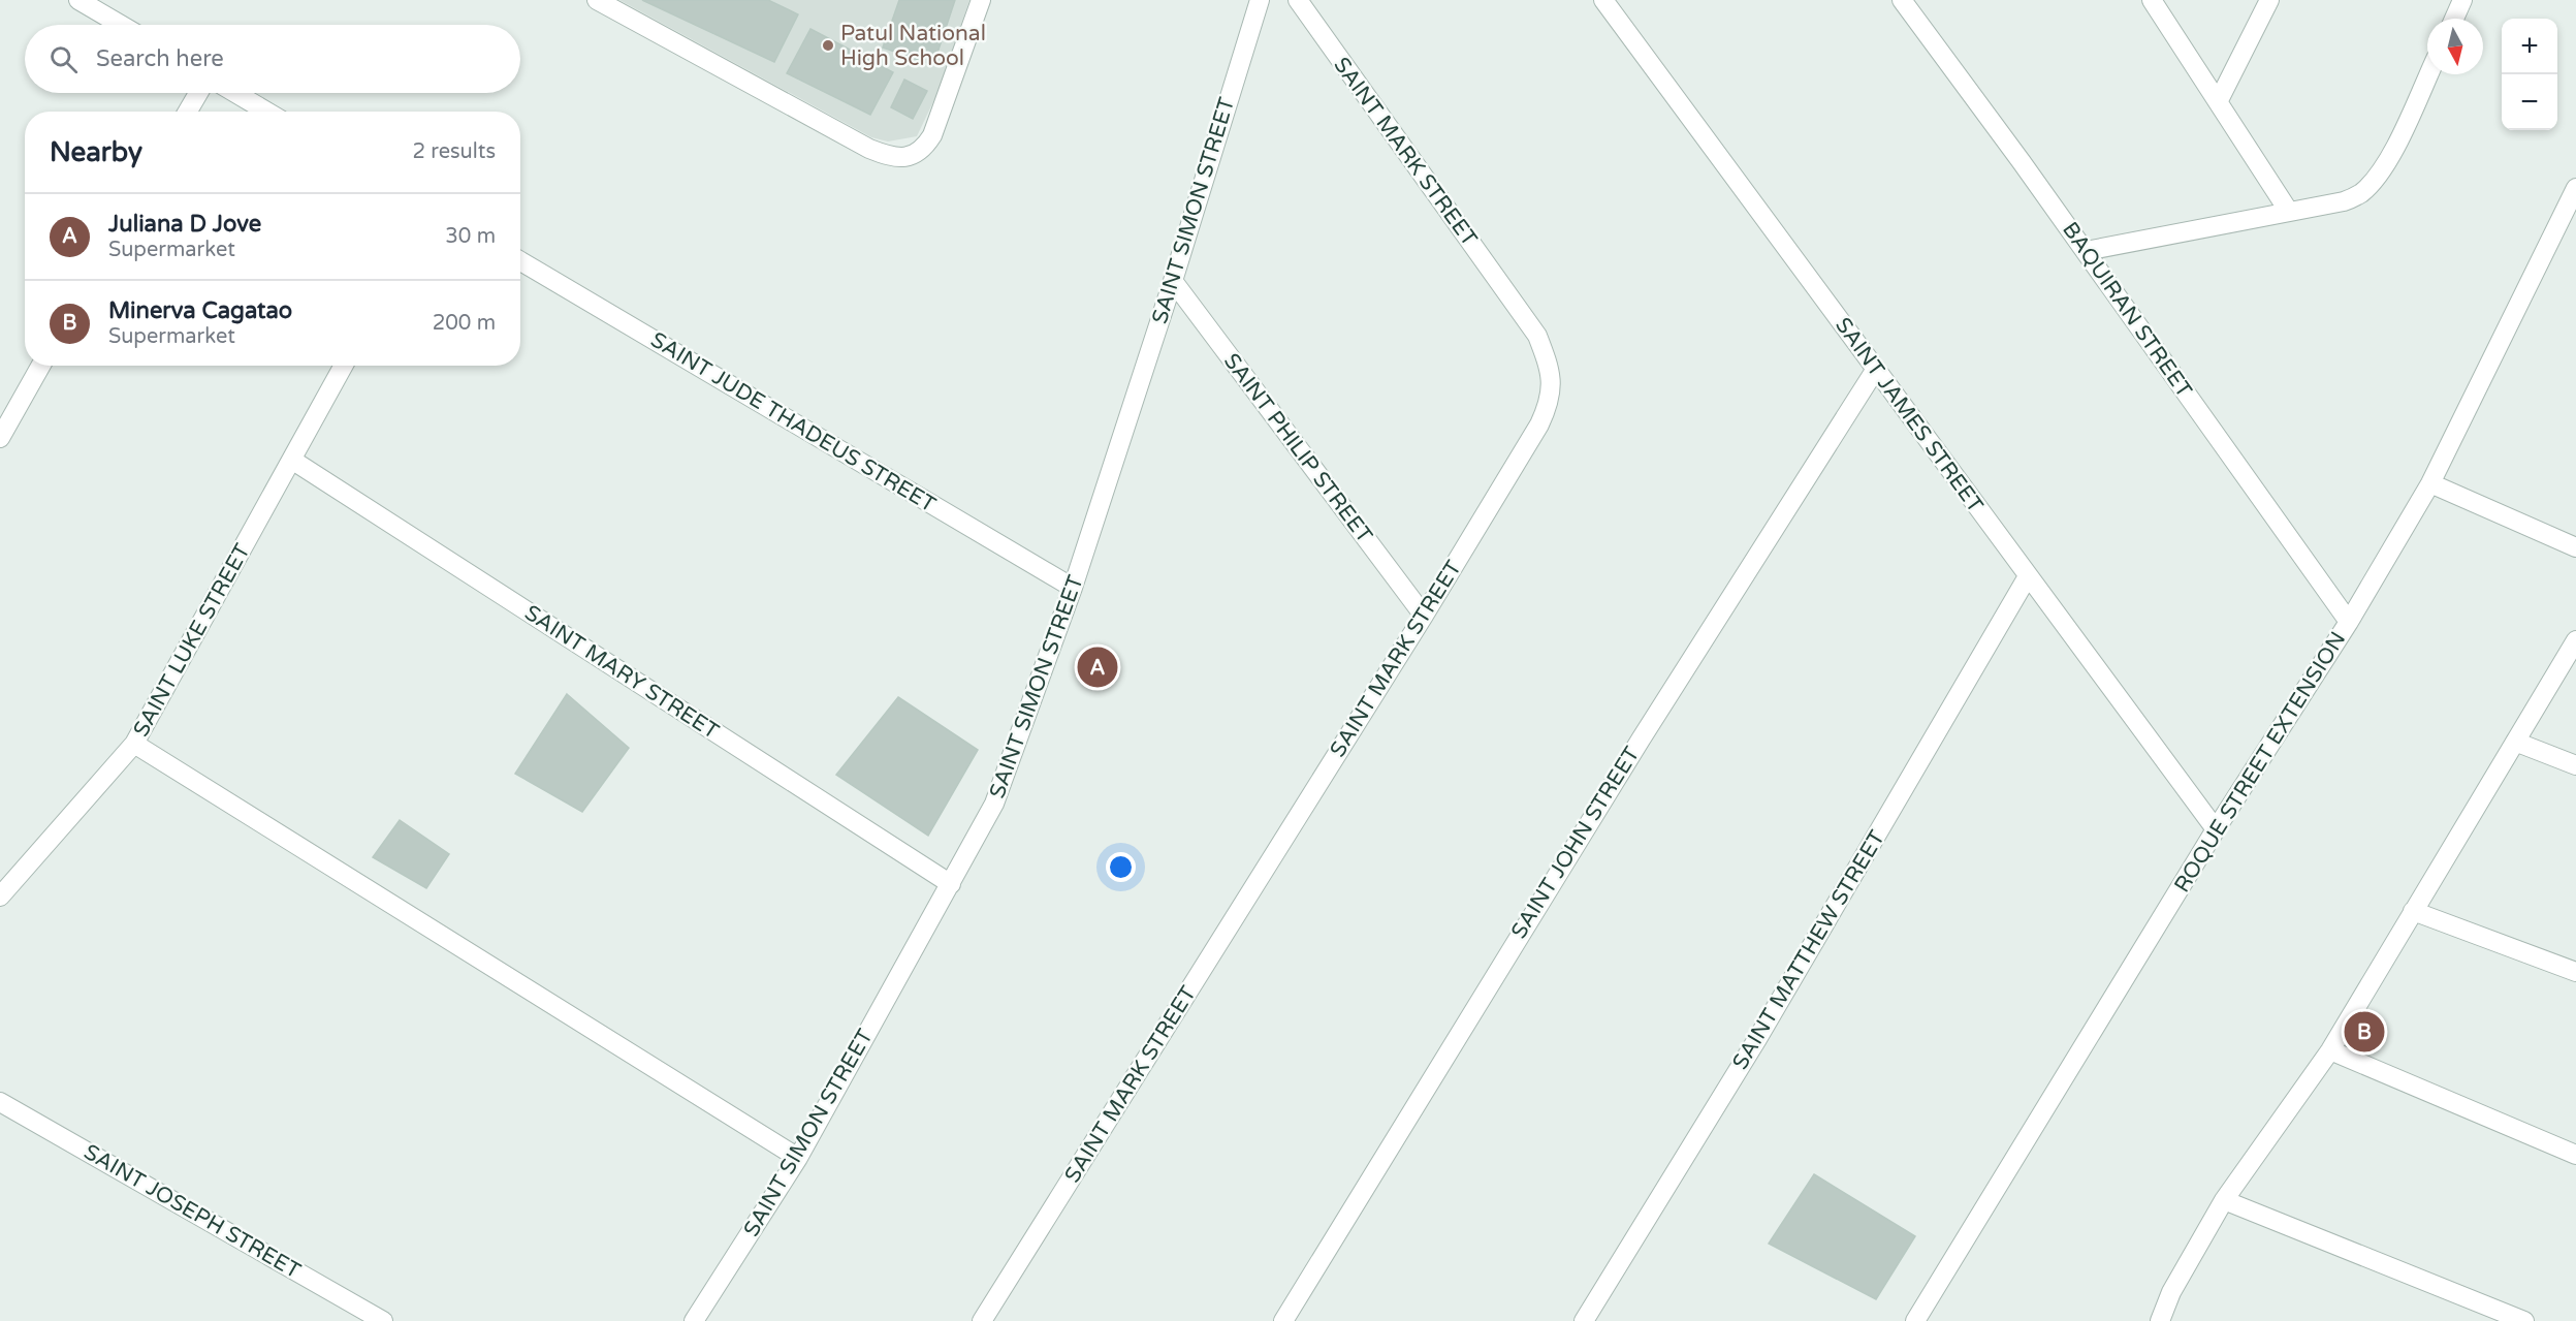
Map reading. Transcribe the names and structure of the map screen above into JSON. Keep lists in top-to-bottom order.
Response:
{
  "streets": {
    "street": [
      "SAINT MARK STREET",
      "SAINT SIMON STREET",
      "BAQUIRAN STREET",
      "SAINT JAMES STREET",
      "SAINT JUDE THADEUS STREET",
      "SAINT PHILIP STREET",
      "SAINT LUKE STREET",
      "SAINT MARY STREET",
      "ROQUE STREET EXTENSION",
      "SAINT JOHN STREET",
      "SAINT MATTHEW STREET",
      "SAINT JOSEPH STREET"
    ]
  },
  "crossings": [
    ["SAINT MARK STREET", "SAINT PHILIP STREET"],
    ["SAINT SIMON STREET", "SAINT JUDE THADEUS STREET"],
    ["SAINT SIMON STREET", "SAINT PHILIP STREET"],
    ["SAINT SIMON STREET", "SAINT MARY STREET"],
    ["BAQUIRAN STREET", "ROQUE STREET EXTENSION"],
    ["SAINT JAMES STREET", "ROQUE STREET EXTENSION"],
    ["SAINT JAMES STREET", "SAINT JOHN STREET"],
    ["SAINT JAMES STREET", "SAINT MATTHEW STREET"],
    ["SAINT LUKE STREET", "SAINT MARY STREET"]
  ],
  "places": ["Patul National High School"],
  "north": "bottom",
  "page": {
    "map_buttons": ["+", "−"],
    "search": "Search here",
    "heading": ["Nearby", "2 results"],
    "list": [
      {
        "mark": "A",
        "name": "Juliana D Jove",
        "note": "Supermarket",
        "value": "30 m"
      },
      {
        "mark": "B",
        "name": "Minerva Cagatao",
        "note": "Supermarket",
        "value": "200 m"
      }
    ],
    "pins": ["A", "B"]
  }
}
